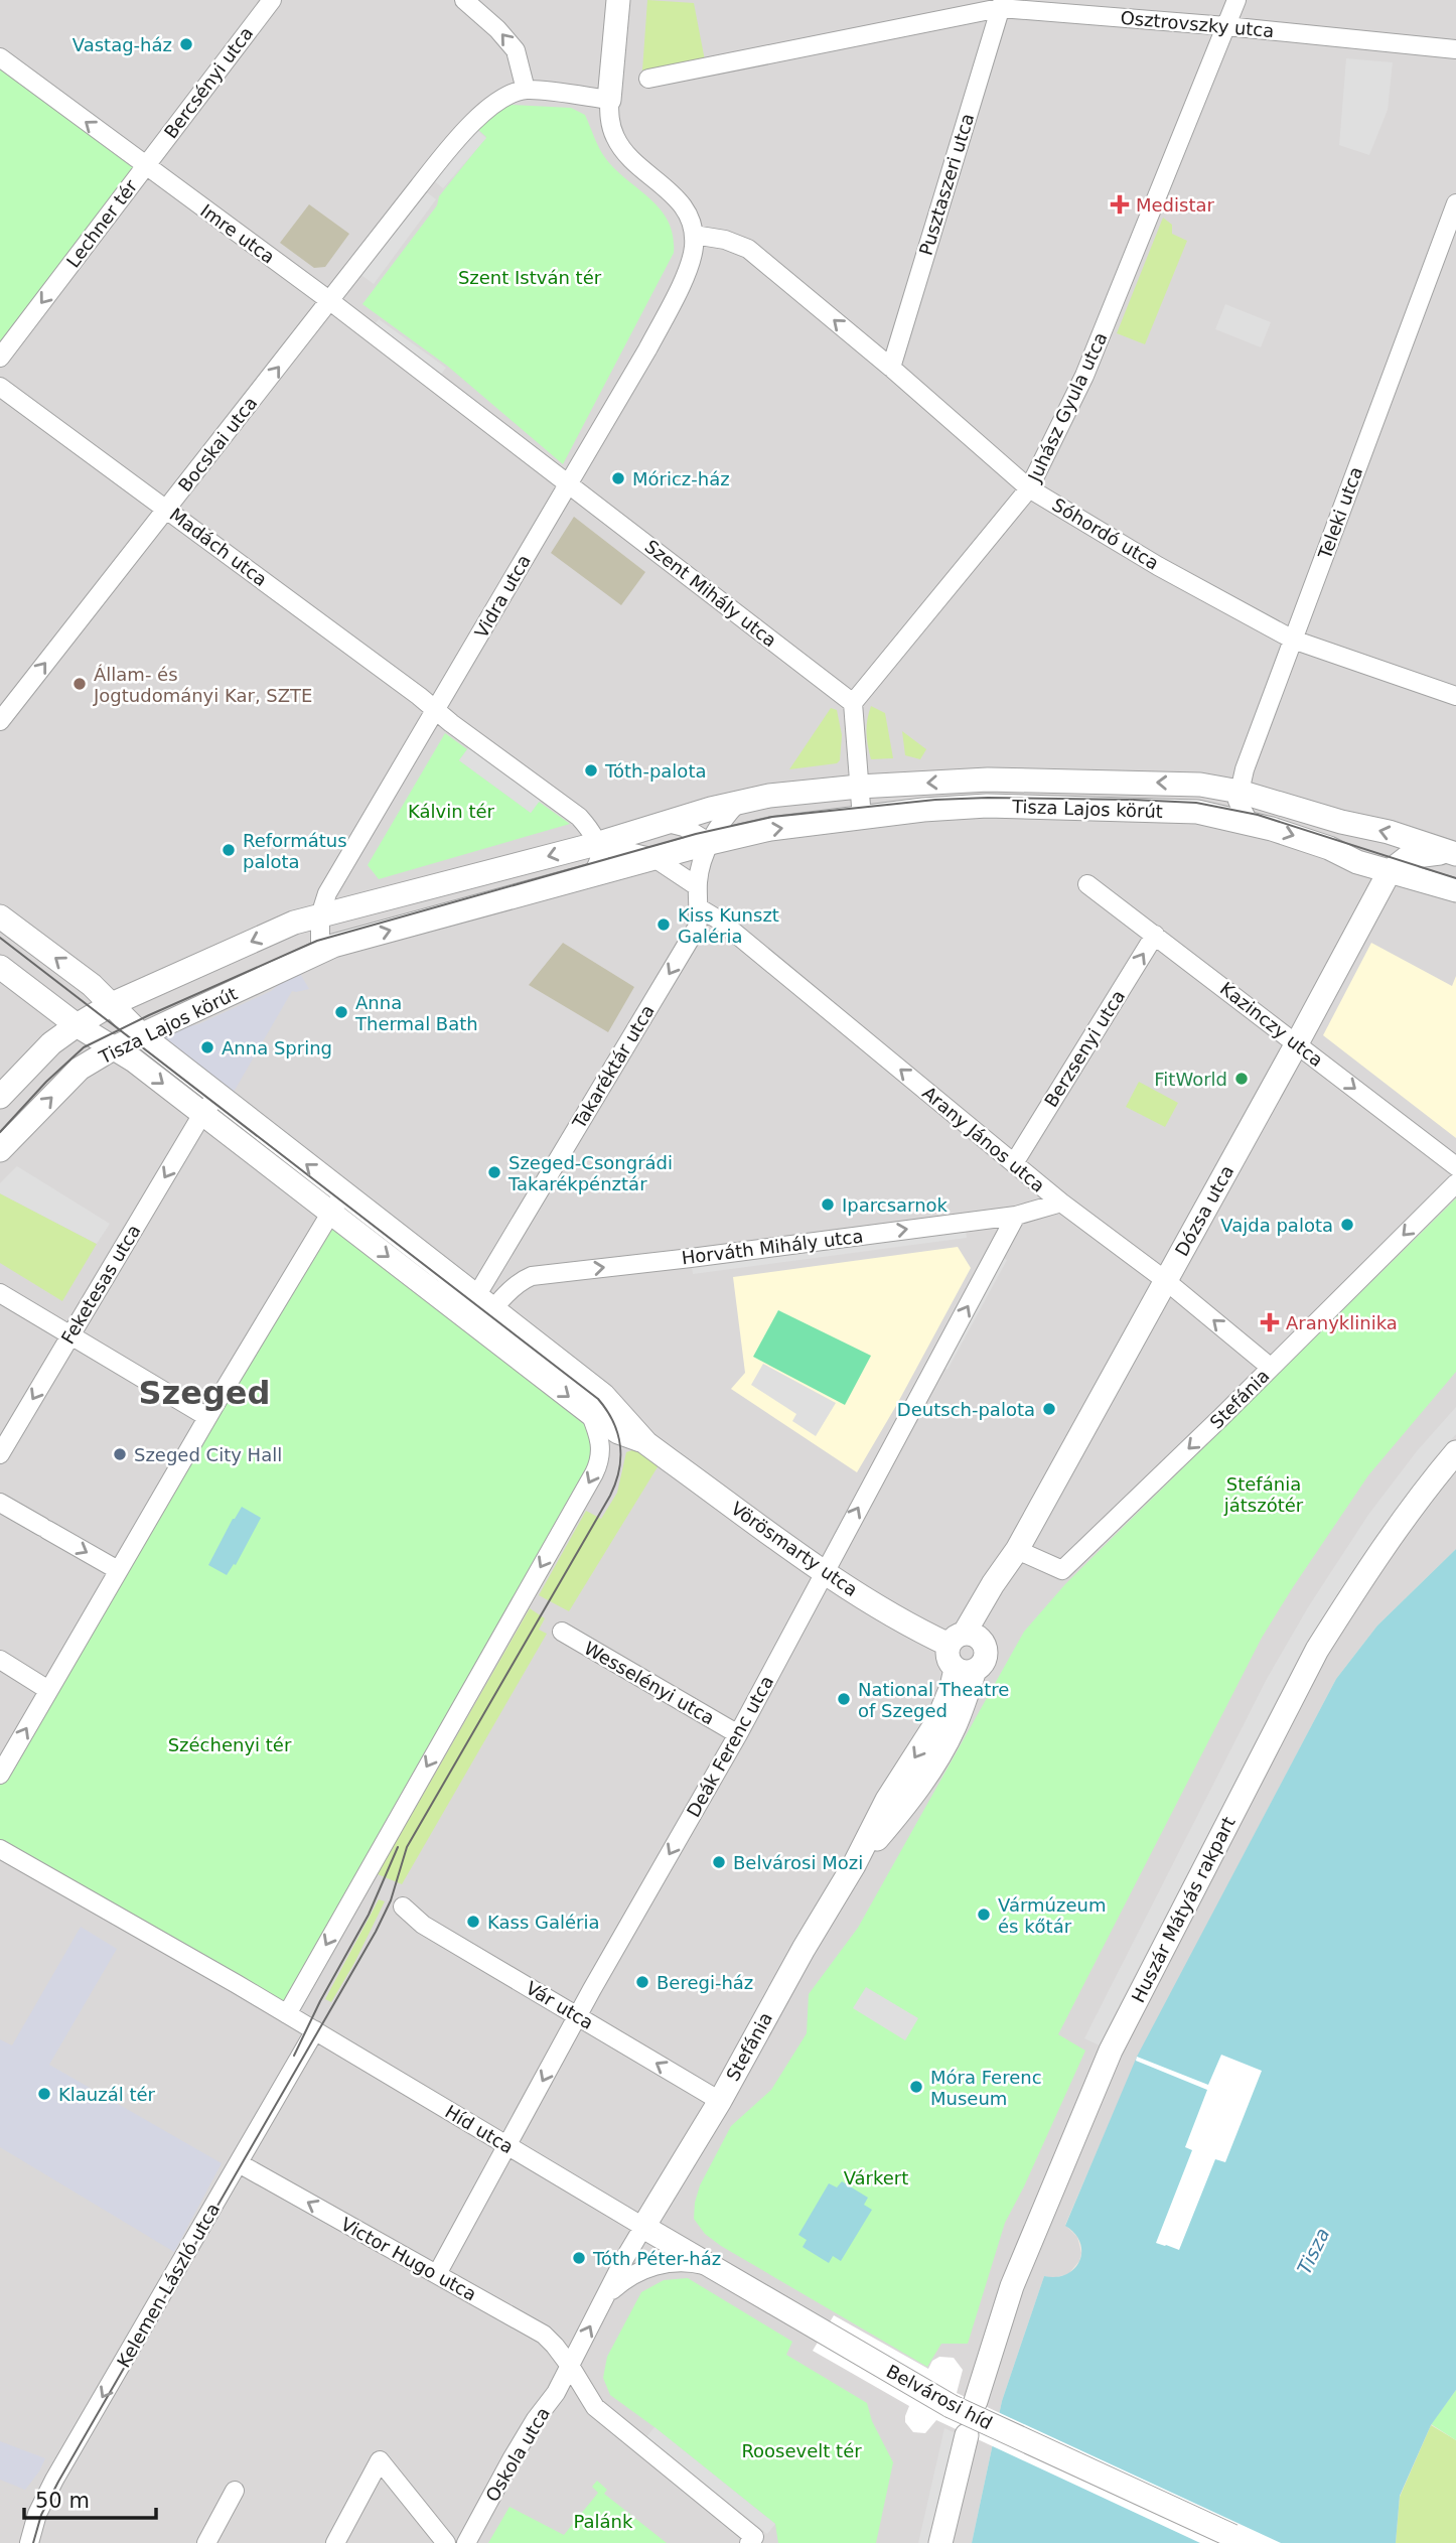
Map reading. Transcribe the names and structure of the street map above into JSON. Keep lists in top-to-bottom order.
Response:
{
  "streets": {
    "street": [
      "Osztrovszky utca",
      "Bercsényi utca",
      "Pusztaszeri utca",
      "Lechner tér",
      "Imre utca",
      "Juhász Gyula utca",
      "Bocskai utca",
      "Teleki utca",
      "Sóhordó utca",
      "Madách utca",
      "Szent Mihály utca",
      "Vidra utca",
      "Tisza Lajos körút",
      "Kazinczy utca",
      "Berzsenyi utca",
      "Takaréktár utca",
      "Arany János utca",
      "Dózsa utca",
      "Horváth Mihály utca",
      "Feketesas utca",
      "Stefánia",
      "Vörösmarty utca",
      "Wesselényi utca",
      "Deák Ferenc utca",
      "Huszár Mátyás rakpart",
      "Vár utca",
      "Híd utca",
      "Victor Hugo utca",
      "Kelemen László utca",
      "Belvárosi híd",
      "Oskola utca"
    ]
  },
  "crossings": [
    ["Osztrovszky utca", "Pusztaszeri utca"],
    ["Osztrovszky utca", "Juhász Gyula utca"],
    ["Bercsényi utca", "Lechner tér"],
    ["Bercsényi utca", "Imre utca"],
    ["Pusztaszeri utca", "Sóhordó utca"],
    ["Lechner tér", "Imre utca"],
    ["Imre utca", "Bocskai utca"],
    ["Juhász Gyula utca", "Sóhordó utca"],
    ["Juhász Gyula utca", "Szent Mihály utca"],
    ["Bocskai utca", "Madách utca"],
    ["Teleki utca", "Sóhordó utca"],
    ["Teleki utca", "Tisza Lajos körút"],
    ["Madách utca", "Vidra utca"],
    ["Szent Mihály utca", "Vidra utca"],
    ["Tisza Lajos körút", "Takaréktár utca"],
    ["Tisza Lajos körút", "Dózsa utca"],
    ["Tisza Lajos körút", "Vörösmarty utca"],
    ["Kazinczy utca", "Berzsenyi utca"],
    ["Kazinczy utca", "Dózsa utca"],
    ["Berzsenyi utca", "Arany János utca"],
    ["Takaréktár utca", "Arany János utca"],
    ["Takaréktár utca", "Vörösmarty utca"],
    ["Arany János utca", "Dózsa utca"],
    ["Arany János utca", "Horváth Mihály utca"],
    ["Arany János utca", "Stefánia"],
    ["Dózsa utca", "Stefánia"],
    ["Horváth Mihály utca", "Deák Ferenc utca"],
    ["Feketesas utca", "Vörösmarty utca"],
    ["Stefánia", "Vörösmarty utca"],
    ["Stefánia", "Vár utca"],
    ["Stefánia", "Híd utca"],
    ["Stefánia", "Belvárosi híd"],
    ["Vörösmarty utca", "Deák Ferenc utca"],
    ["Wesselényi utca", "Deák Ferenc utca"],
    ["Deák Ferenc utca", "Vár utca"],
    ["Deák Ferenc utca", "Híd utca"],
    ["Deák Ferenc utca", "Victor Hugo utca"],
    ["Híd utca", "Kelemen László utca"],
    ["Híd utca", "Belvárosi híd"],
    ["Victor Hugo utca", "Kelemen László utca"],
    ["Victor Hugo utca", "Oskola utca"]
  ],
  "one_way": [
    "Bocskai utca",
    "Kazinczy utca",
    "Berzsenyi utca",
    "Takaréktár utca",
    "Arany János utca",
    "Horváth Mihály utca",
    "Feketesas utca",
    "Stefánia",
    "Vár utca",
    "Victor Hugo utca",
    "Kelemen László utca"
  ],
  "districts": ["Szeged"],
  "water": ["Tisza"],
  "parks": [
    "Szent István tér",
    "Kálvin tér",
    "Stefánia játszótér",
    "Széchenyi tér",
    "Várkert",
    "Roosevelt tér",
    "Palánk"
  ],
  "places": {
    "other": [
      "Vastag-ház",
      "Móricz-ház",
      "Állam- és Jogtudományi Kar, SZTE",
      "Tóth-palota",
      "Református palota",
      "Kiss Kunszt Galéria",
      "Anna Thermal Bath",
      "Anna Spring",
      "FitWorld",
      "Szeged-Csongrádi Takarékpénztár",
      "Iparcsarnok",
      "Vajda palota",
      "Deutsch-palota",
      "Szeged City Hall",
      "National Theatre of Szeged",
      "Belvárosi Mozi",
      "Vármúzeum és kőtár",
      "Kass Galéria",
      "Beregi-ház",
      "Móra Ferenc Museum",
      "Klauzál tér",
      "Tóth Péter-ház"
    ],
    "health": ["Medistar", "Aranyklinika"]
  },
  "scale_bar": "50 m"
}
